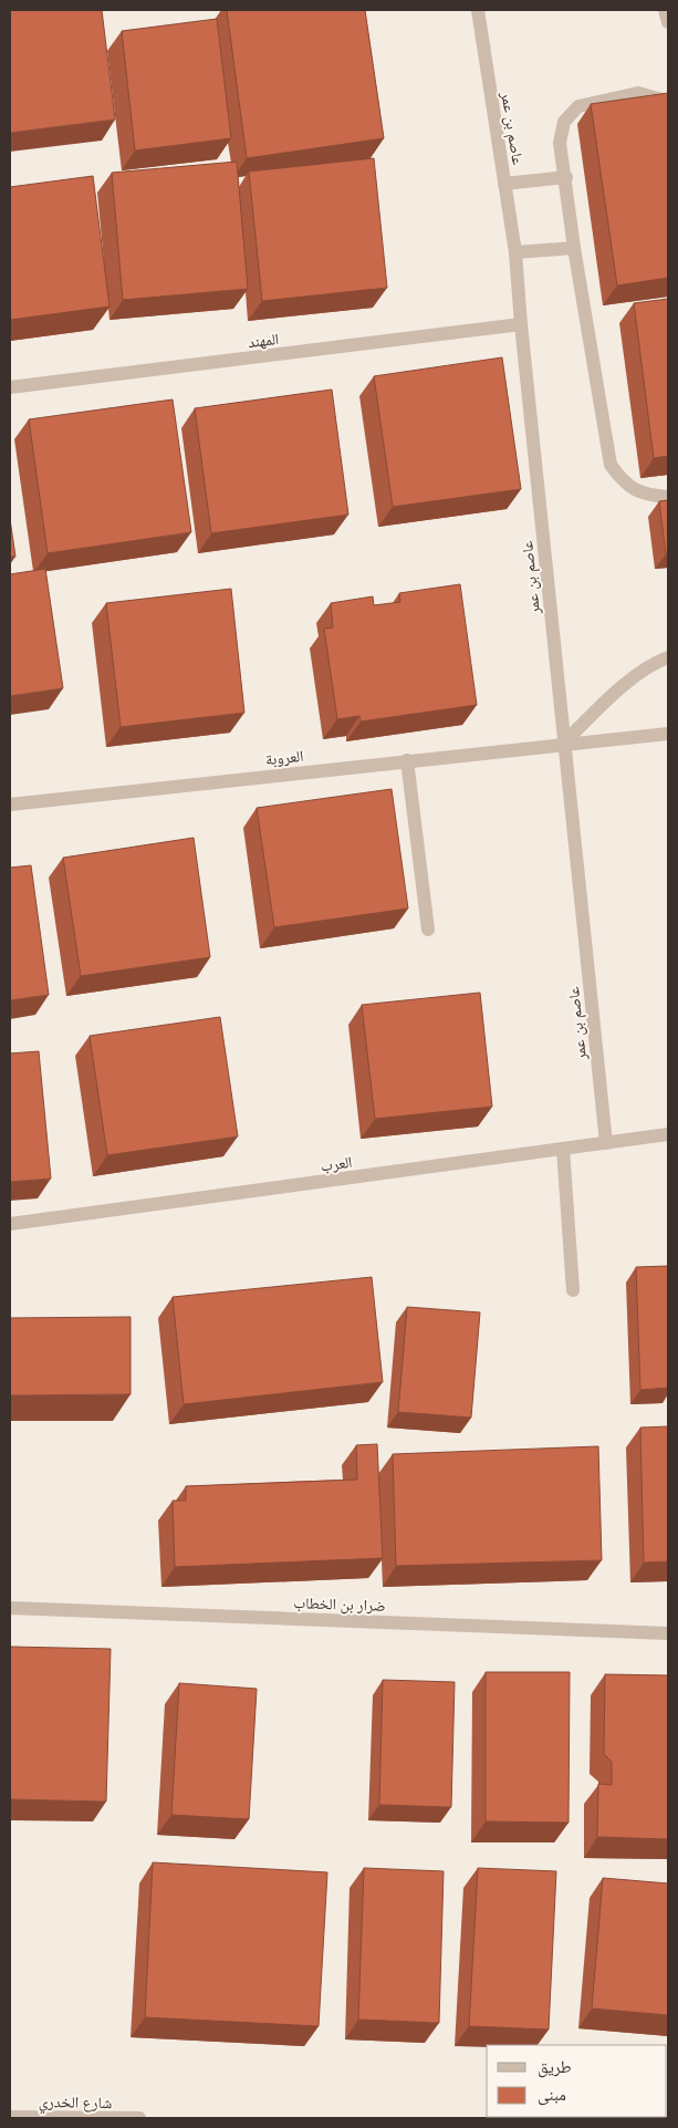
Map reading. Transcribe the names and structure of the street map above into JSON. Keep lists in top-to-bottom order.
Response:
{
  "streets": {
    "street": [
      "عاصم بن عمر",
      "المهند",
      "العروبة",
      "العرب",
      "ضرار بن الخطاب",
      "شارع الخدري"
    ]
  },
  "crossings": [
    ["عاصم بن عمر", "المهند"],
    ["عاصم بن عمر", "العروبة"],
    ["عاصم بن عمر", "العرب"]
  ],
  "legend": ["طريق", "مبنى"]
}
